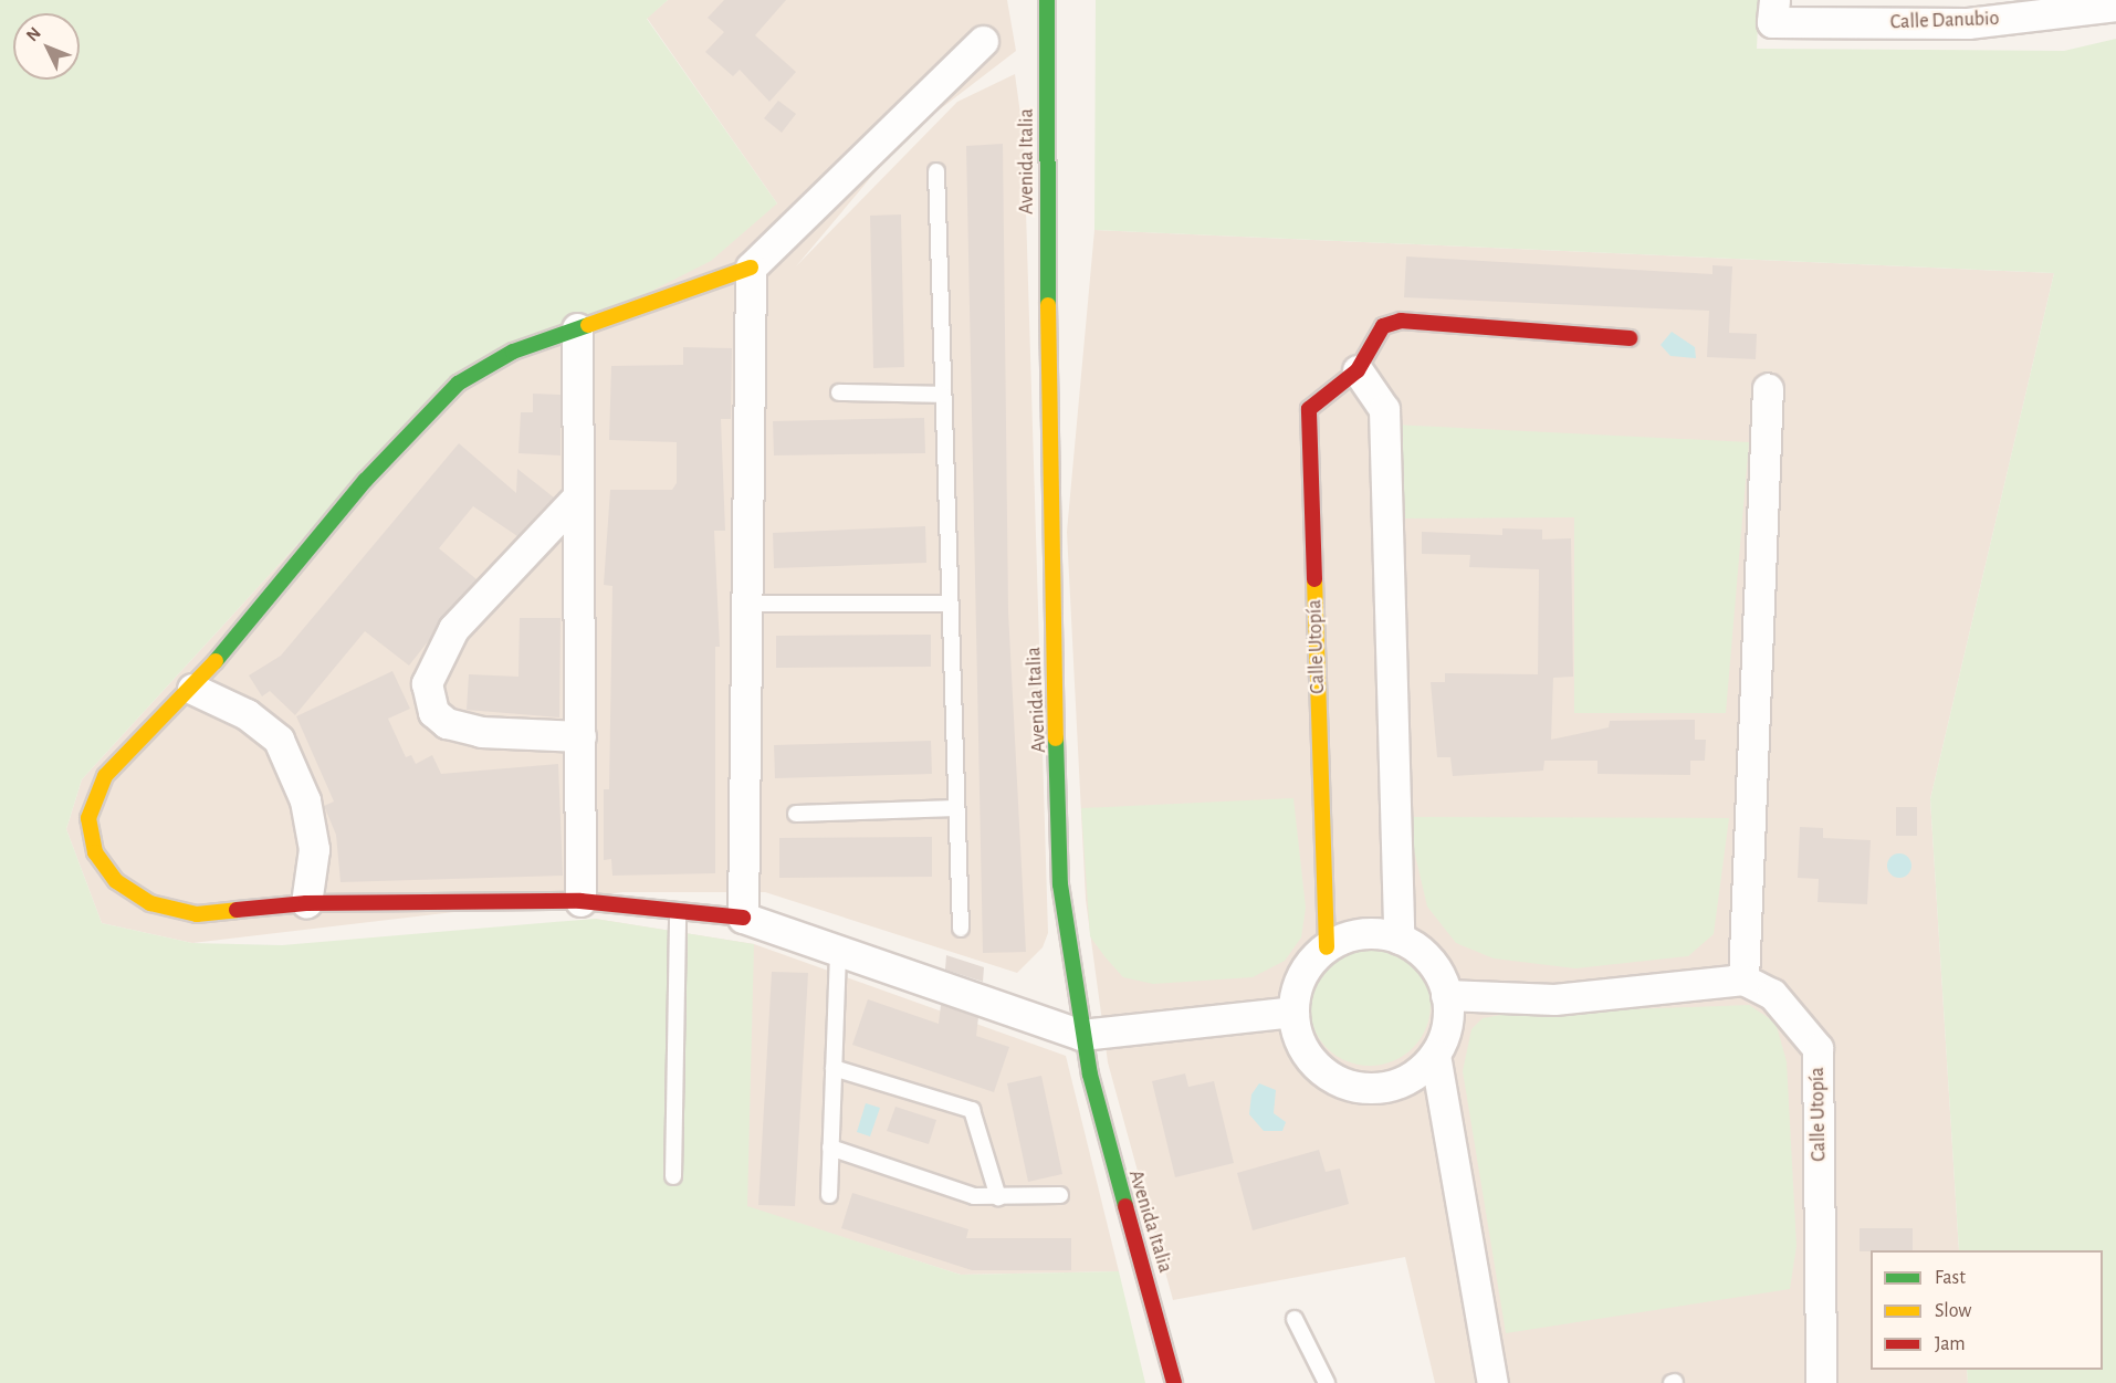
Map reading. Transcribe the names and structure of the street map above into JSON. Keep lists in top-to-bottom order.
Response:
{
  "streets": {
    "street": ["Calle Danubio", "Avenida Italia", "Calle Utopía"]
  },
  "legend": ["Fast", "Slow", "Jam"],
  "north": "top left"
}
